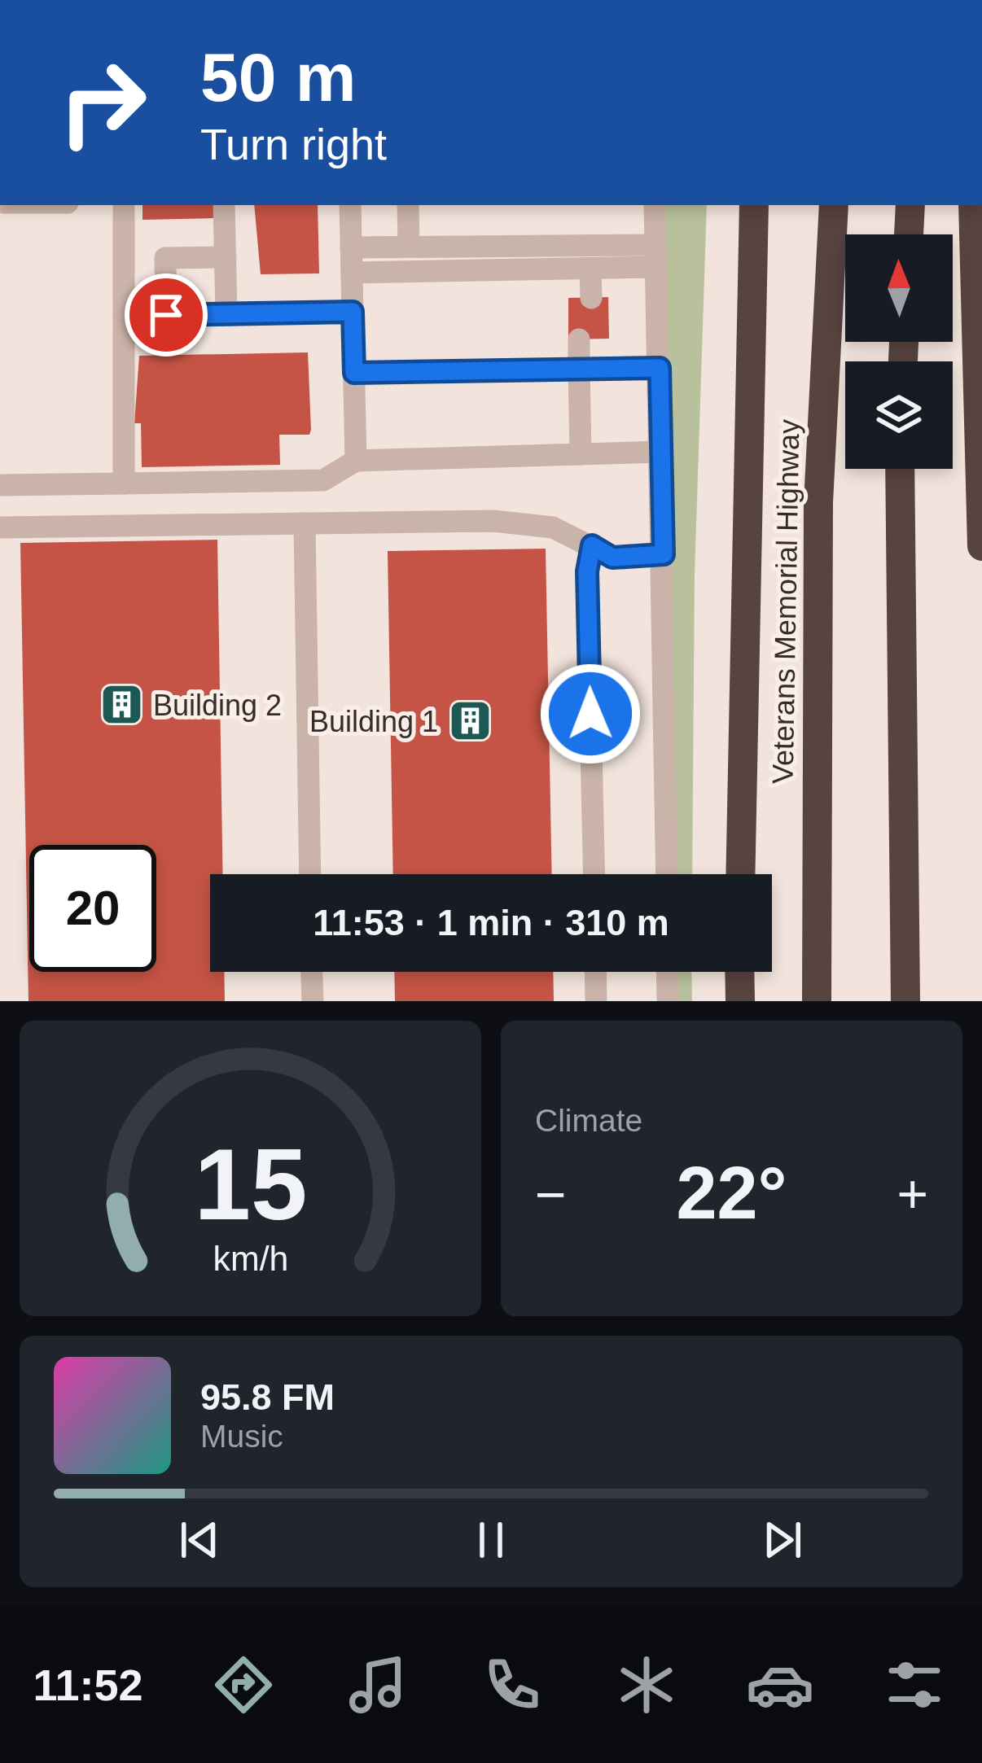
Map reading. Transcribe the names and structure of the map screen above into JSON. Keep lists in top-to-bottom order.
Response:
{
  "streets": {
    "highway": ["Veterans Memorial Highway"]
  },
  "places": {
    "building": ["Building 2", "Building 1"]
  },
  "north": "top",
  "page": {
    "turn": ["50 m", "Turn right"],
    "limit": "20",
    "trip": "11:53 · 1 min · 310 m",
    "tile": "Climate",
    "heat": ["−", "22°", "+"],
    "song": ["95.8 FM", "Music"],
    "tabs": "11:52",
    "gauge": ["15", "km/h"]
  }
}
